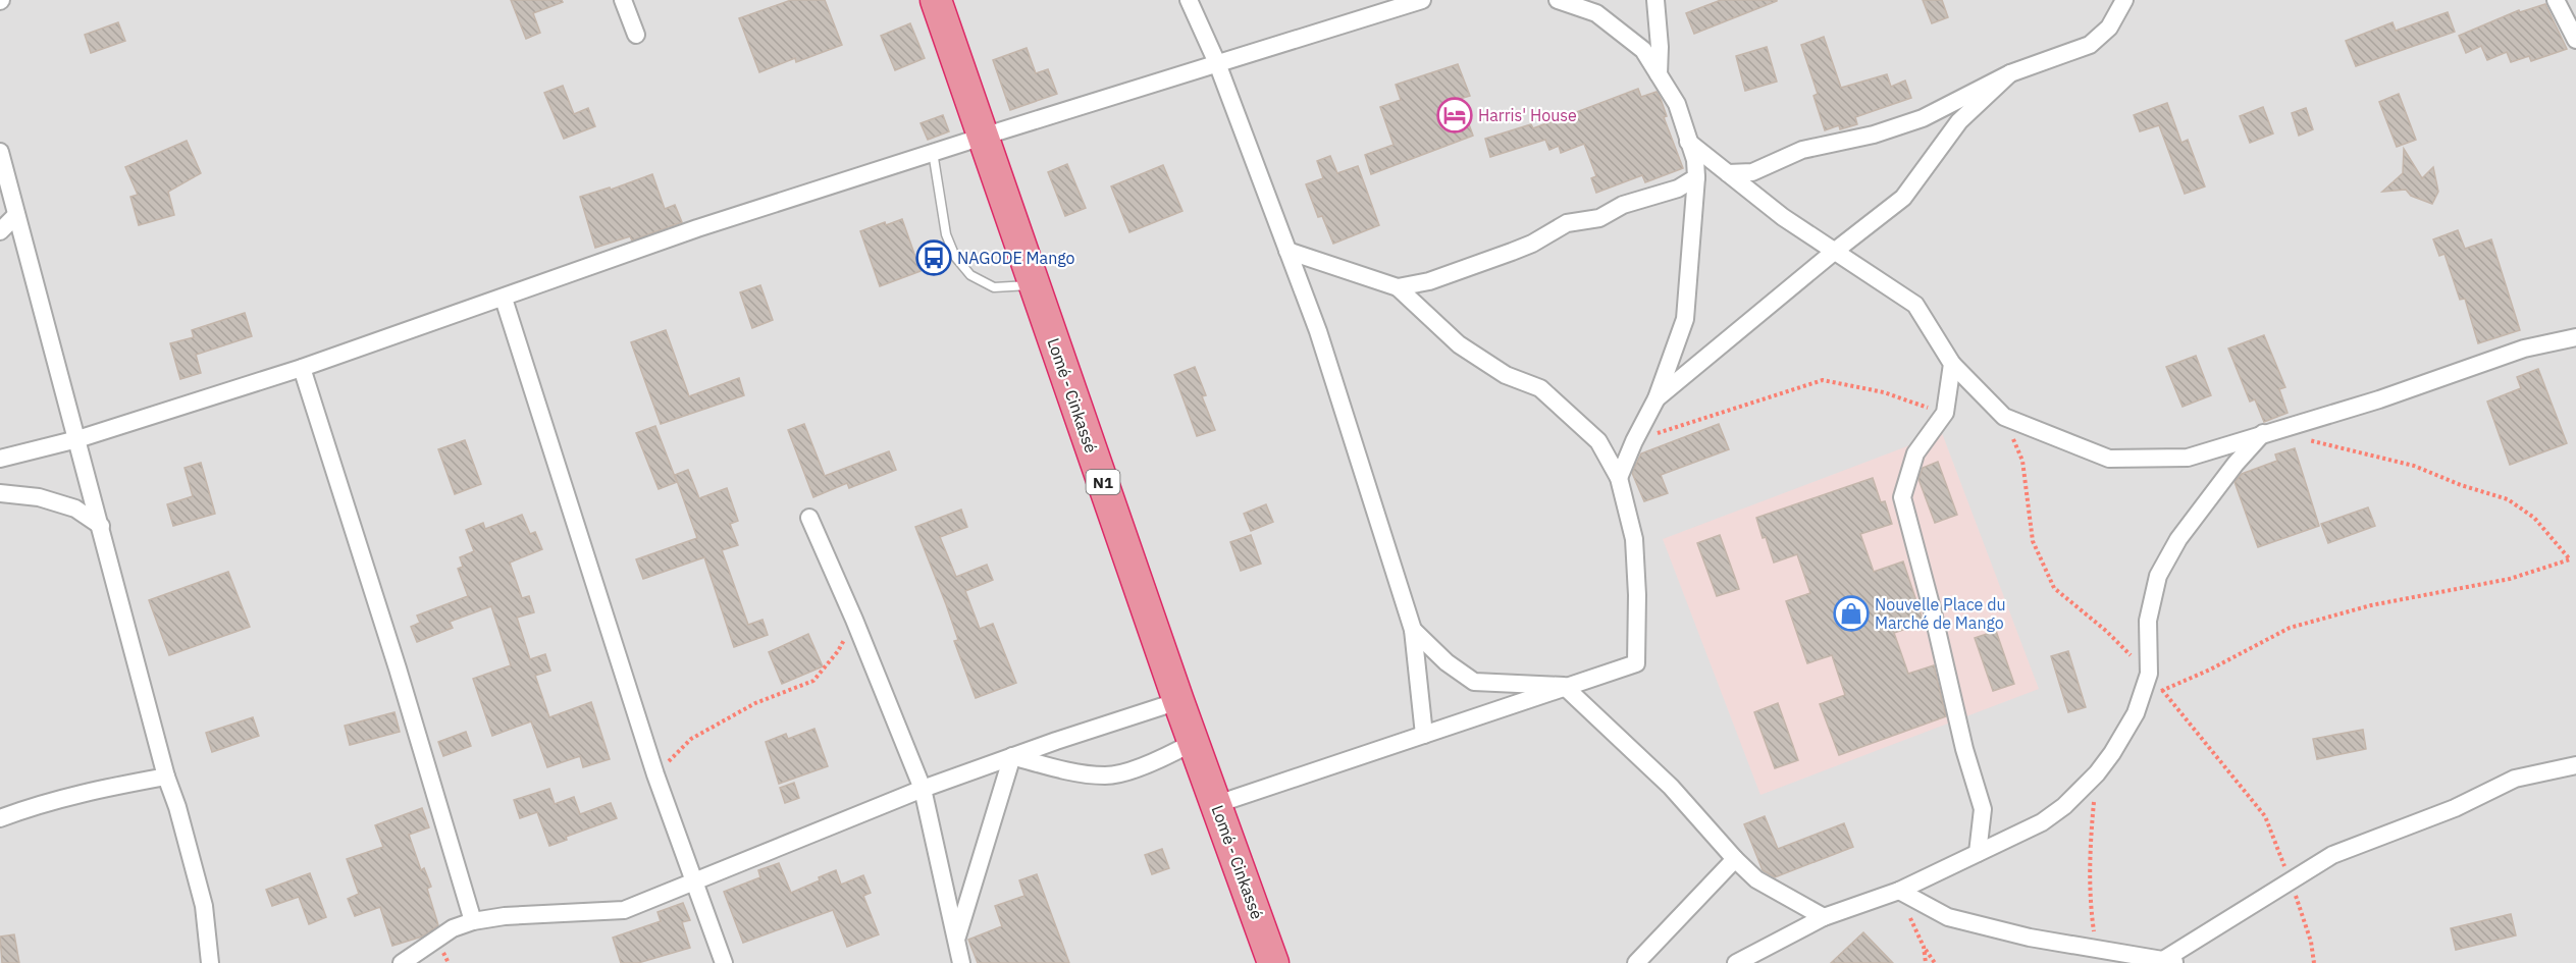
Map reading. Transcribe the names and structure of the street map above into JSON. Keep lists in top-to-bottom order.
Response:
{
  "streets": {
    "highway": ["Lomé - Cinkassé", "N1"]
  },
  "places": {
    "hotel": ["Harris' House"],
    "bus stop": ["NAGODE Mango"],
    "shop": ["Nouvelle Place du Marché de Mango"]
  }
}
